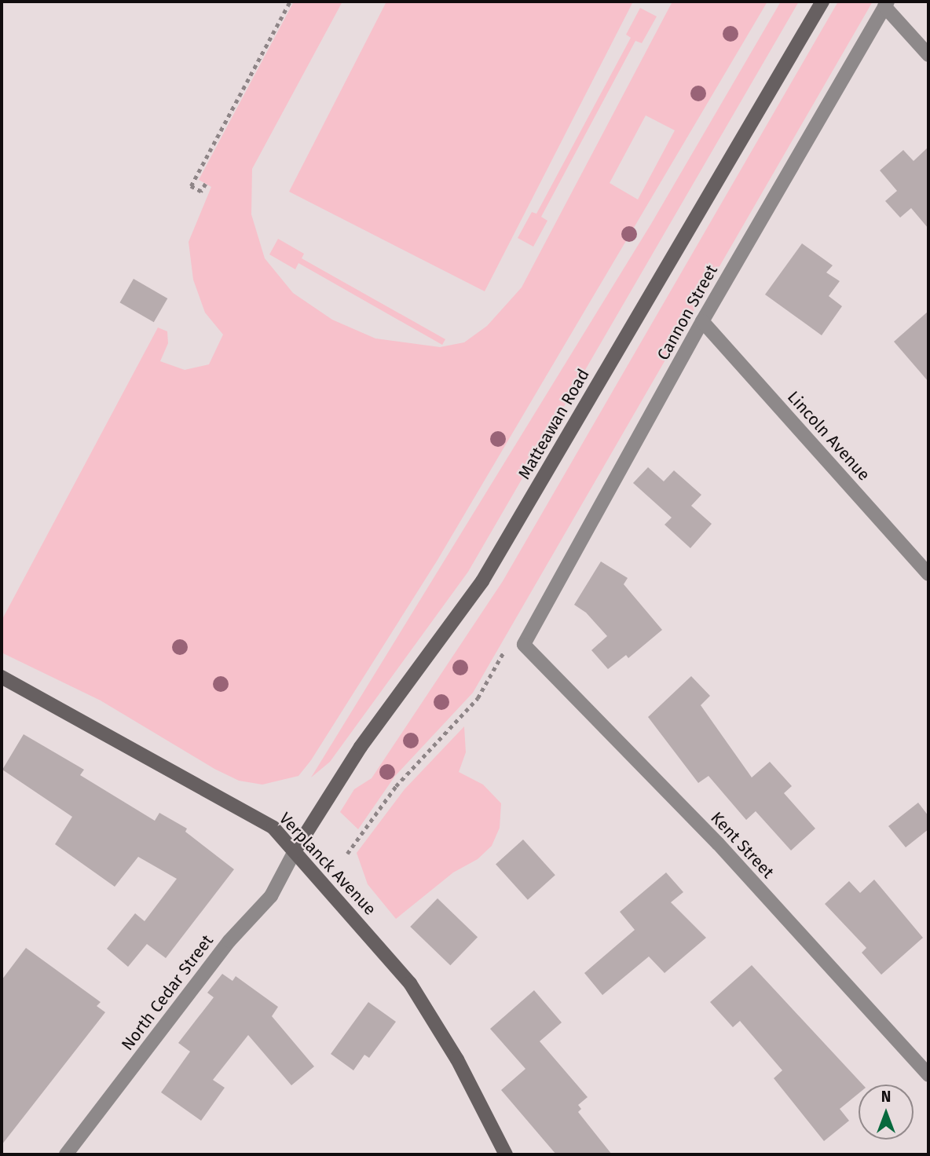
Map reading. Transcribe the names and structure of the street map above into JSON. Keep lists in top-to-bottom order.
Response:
{
  "streets": {
    "street": [
      "Cannon Street",
      "Matteawan Road",
      "Lincoln Avenue",
      "Kent Street",
      "Verplanck Avenue",
      "North Cedar Street"
    ]
  },
  "crossings": [
    ["Cannon Street", "Lincoln Avenue"],
    ["Cannon Street", "Kent Street"],
    ["Matteawan Road", "Verplanck Avenue"],
    ["Matteawan Road", "North Cedar Street"],
    ["Verplanck Avenue", "North Cedar Street"]
  ],
  "north": "top"
}
